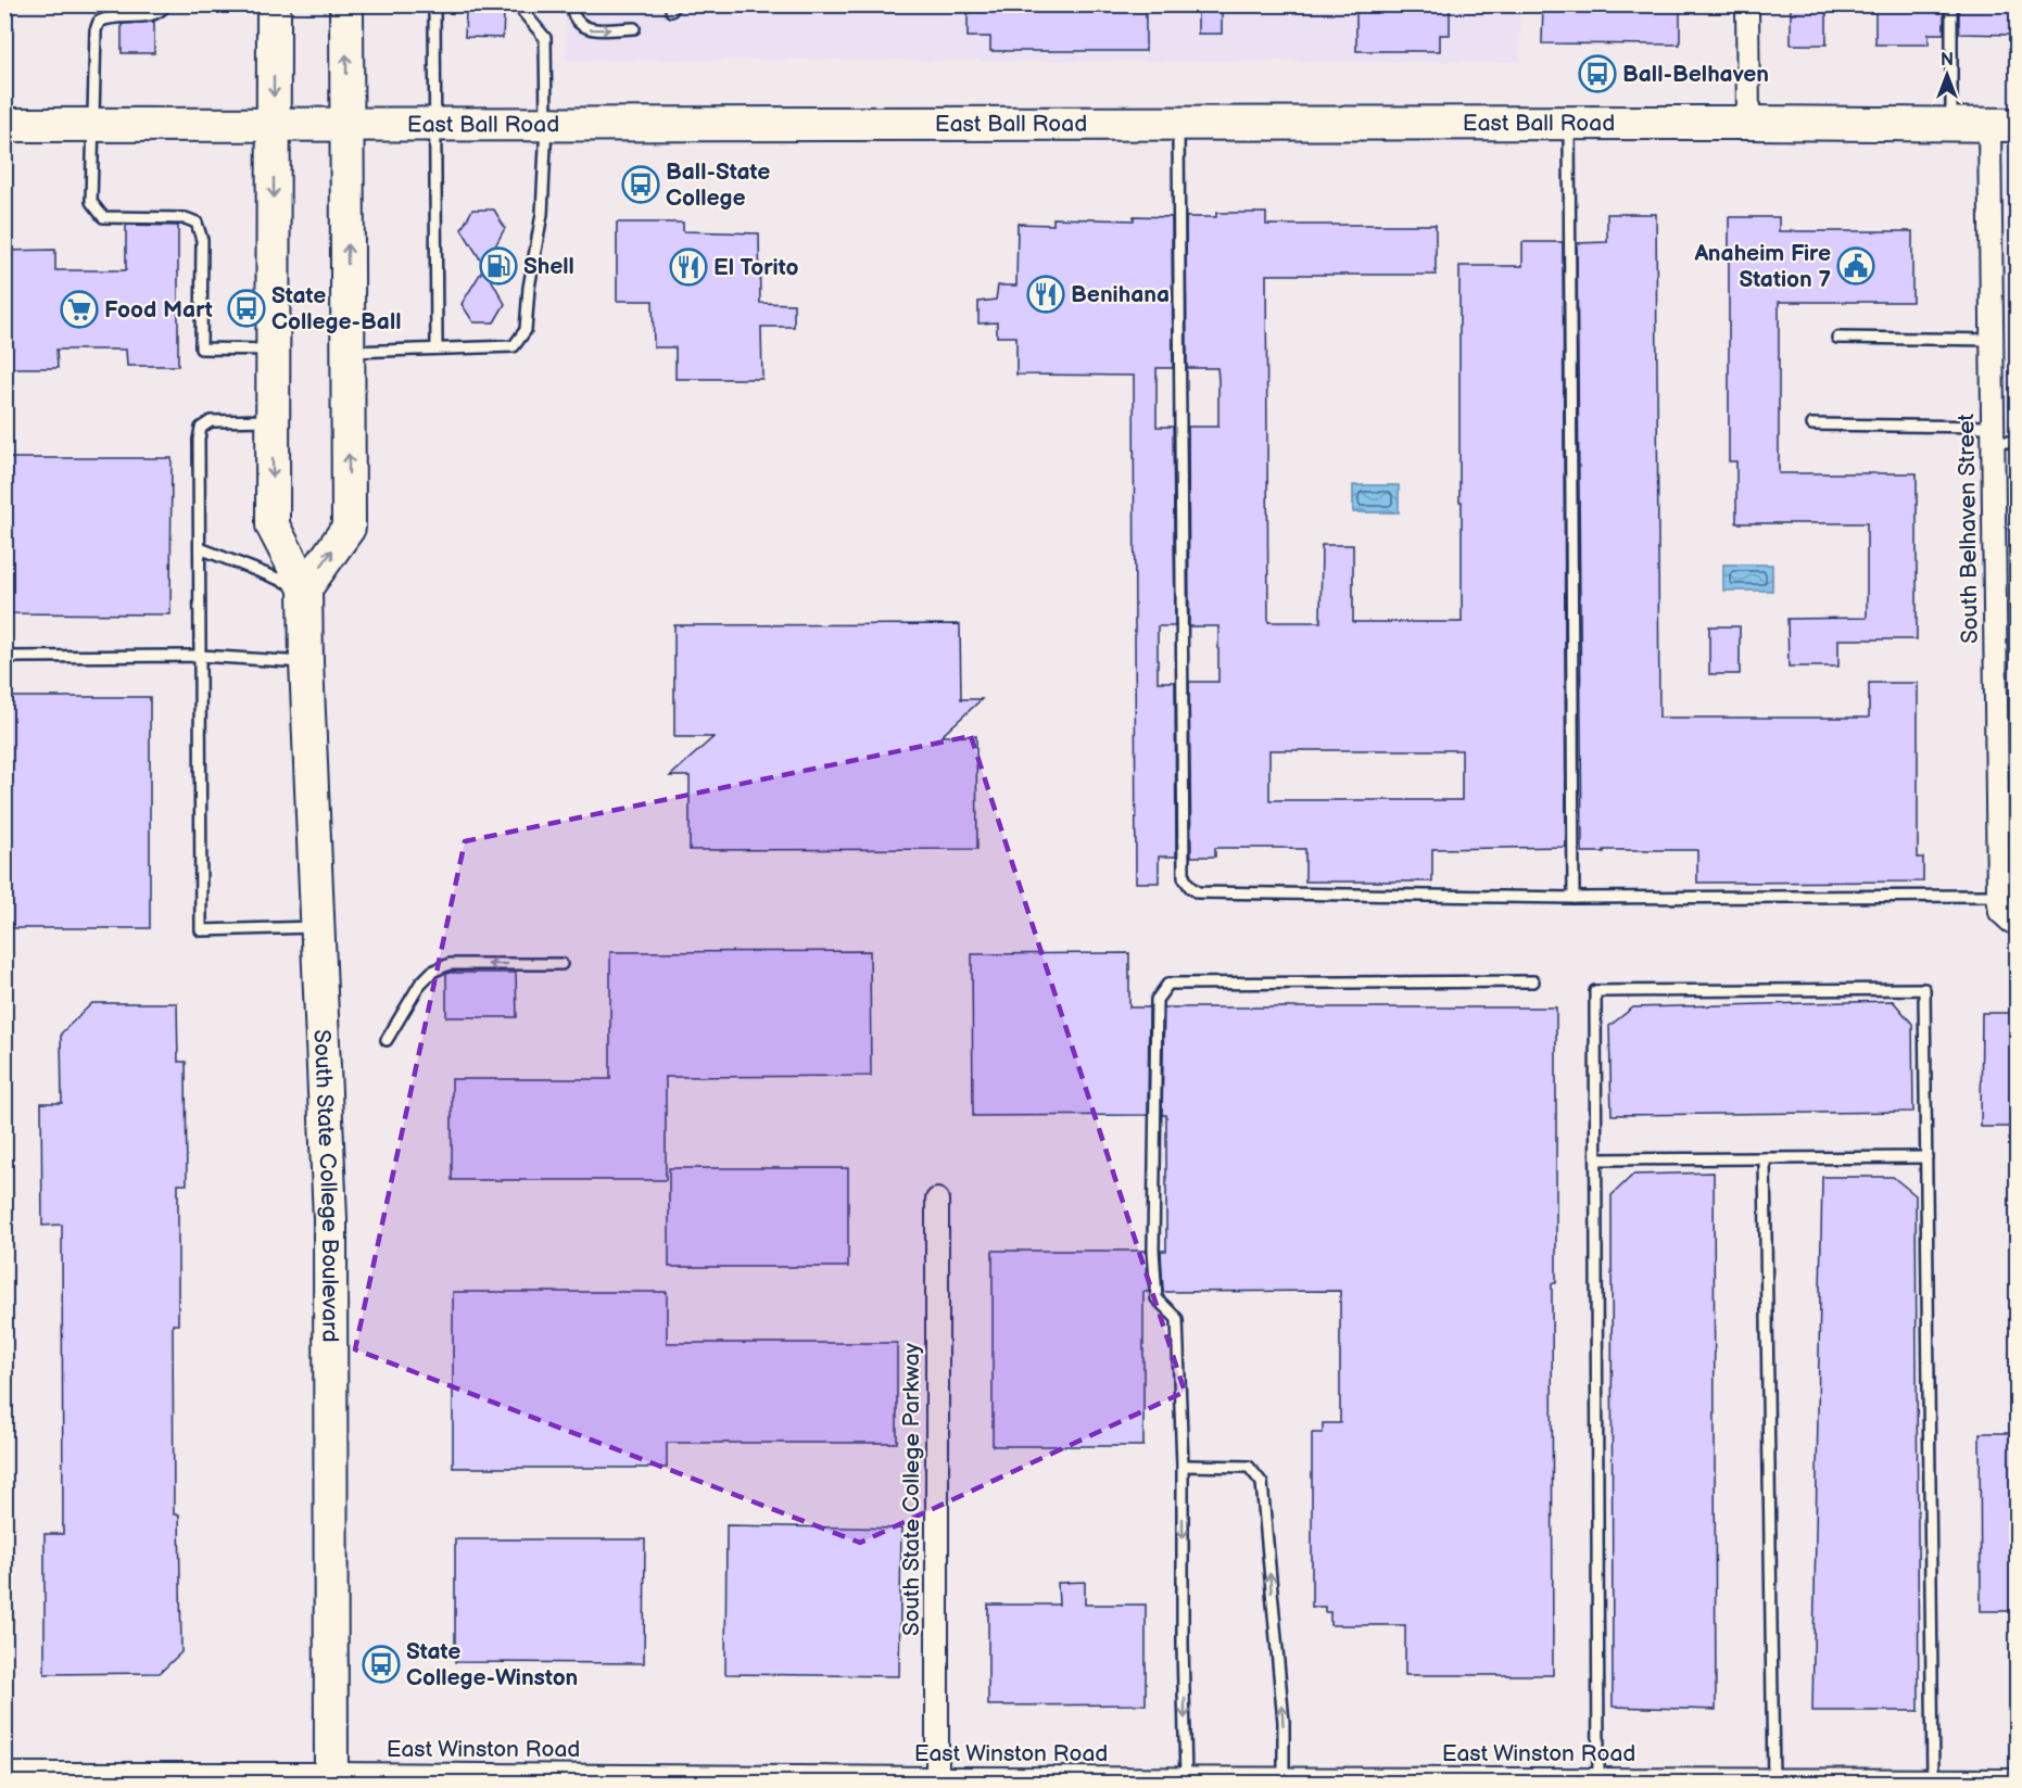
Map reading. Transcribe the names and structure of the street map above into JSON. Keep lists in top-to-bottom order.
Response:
{
  "streets": {
    "main road": ["East Ball Road", "South State College Boulevard"],
    "street": ["South Belhaven Street", "South State College Parkway", "East Winston Road"]
  },
  "crossings": [
    ["East Ball Road", "South Belhaven Street"],
    ["East Ball Road", "South State College Boulevard"],
    ["South State College Boulevard", "East Winston Road"],
    ["South State College Parkway", "East Winston Road"]
  ],
  "places": {
    "bus stop": [
      "Ball-Belhaven",
      "Ball-State College",
      "State College-Ball",
      "State College-Winston"
    ],
    "fuel station": ["Shell"],
    "public building": ["Anaheim Fire Station 7"],
    "restaurant": ["El Torito", "Benihana"],
    "supermarket": ["Food Mart"]
  },
  "north": "top"
}
